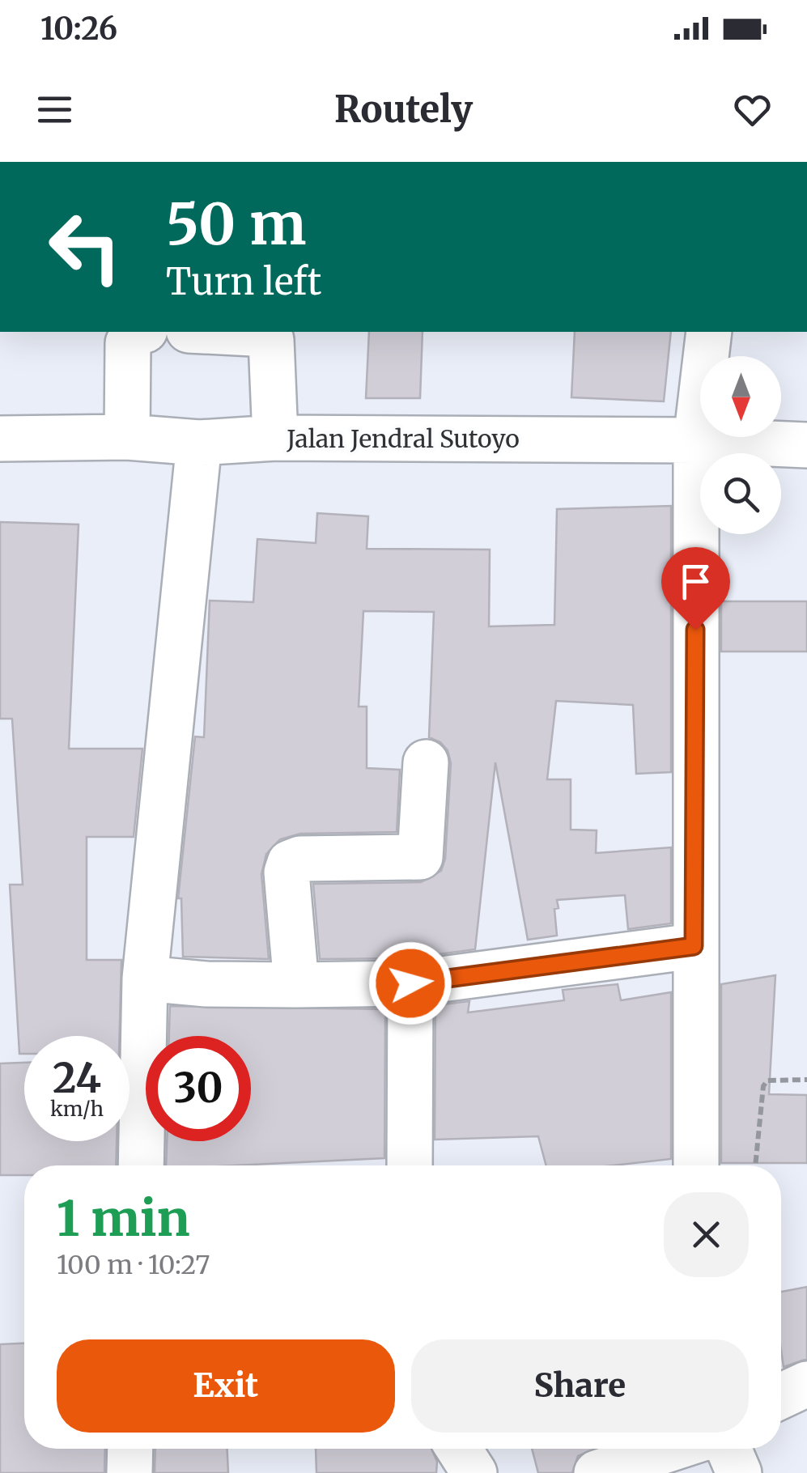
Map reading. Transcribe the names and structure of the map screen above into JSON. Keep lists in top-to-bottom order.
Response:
{
  "streets": {
    "street": ["Jalan Jendral Sutoyo"]
  },
  "north": "bottom",
  "page": {
    "status": "10:26",
    "header": "Routely",
    "turn": ["50 m", "Turn left"],
    "speed": "24 km/h",
    "limit": "30",
    "heading": ["1 min", "100 m · 10:27"],
    "buttons": ["Exit", "Share"]
  }
}
